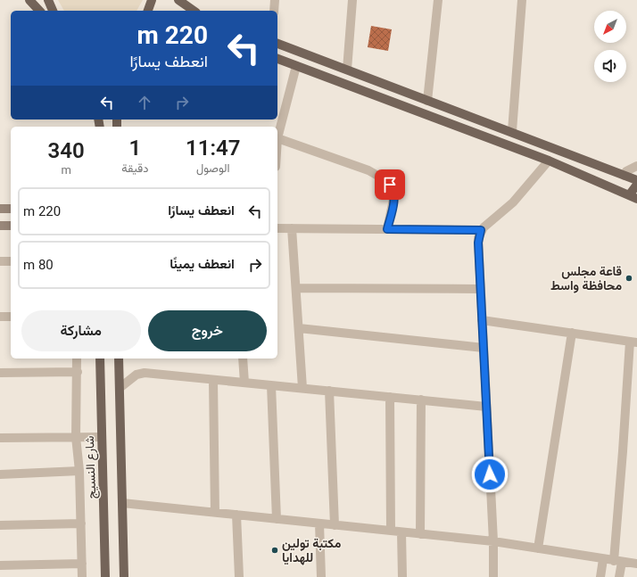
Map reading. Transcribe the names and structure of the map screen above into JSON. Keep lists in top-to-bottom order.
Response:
{
  "streets": {
    "main road": ["شارع النسيج"]
  },
  "places": ["قاعة مجلس محافظة واسط", "مكتبة تولين للهدايا"],
  "north": "bottom left",
  "page": {
    "turn": ["220 m", "انعطف يسارًا"],
    "eta": [
      "11:47",
      "الوصول",
      "1",
      "دقيقة",
      "340",
      "m"
    ],
    "list": [
      {
        "name": "انعطف يسارًا",
        "value": "220 m"
      },
      {
        "name": "انعطف يمينًا",
        "value": "80 m"
      }
    ],
    "buttons": ["خروج", "مشاركة"]
  }
}
